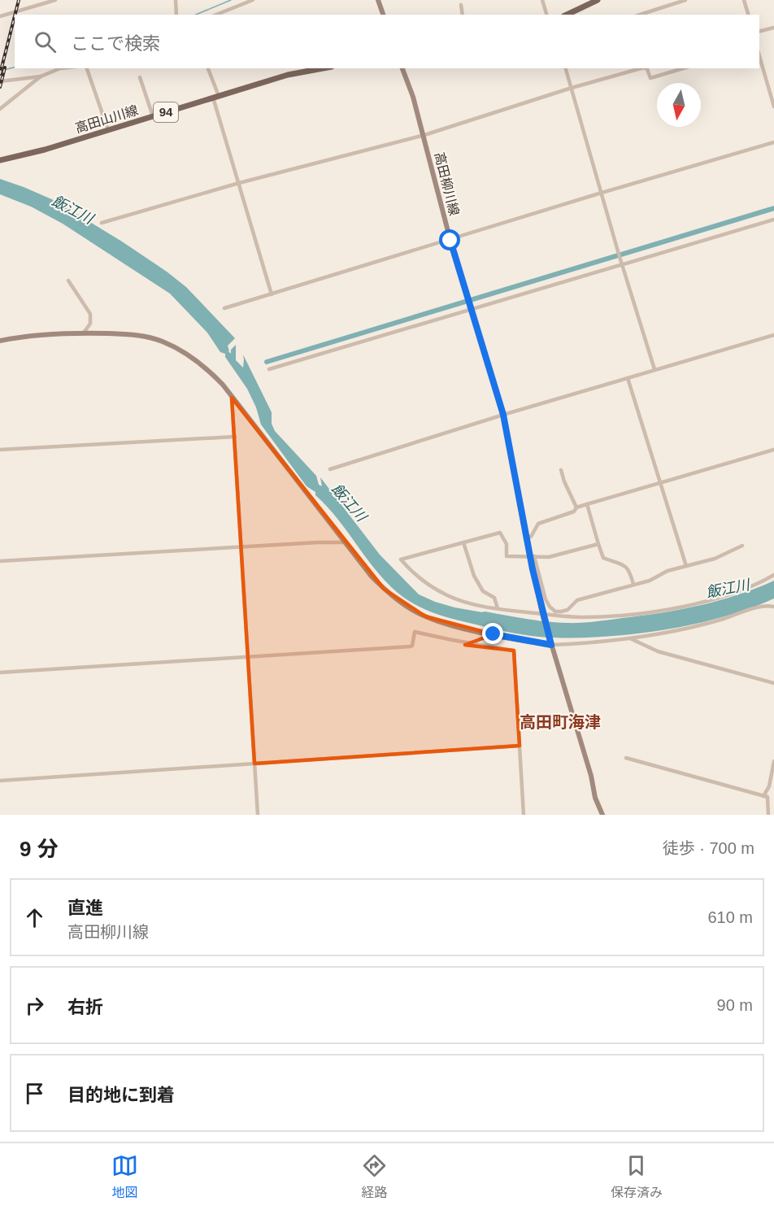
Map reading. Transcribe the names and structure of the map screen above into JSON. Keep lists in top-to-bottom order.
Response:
{
  "streets": {
    "main road": ["94", "高田山川線", "高田柳川線"]
  },
  "districts": ["高田町海津"],
  "water": ["飯江川"],
  "north": "bottom",
  "page": {
    "search": "ここで検索",
    "heading": ["9 分", "徒歩 · 700 m"],
    "list": [
      ["直進", "高田柳川線", "610 m"],
      ["右折", "90 m"],
      "目的地に到着"
    ],
    "nav": ["地図", "経路", "保存済み"]
  }
}
